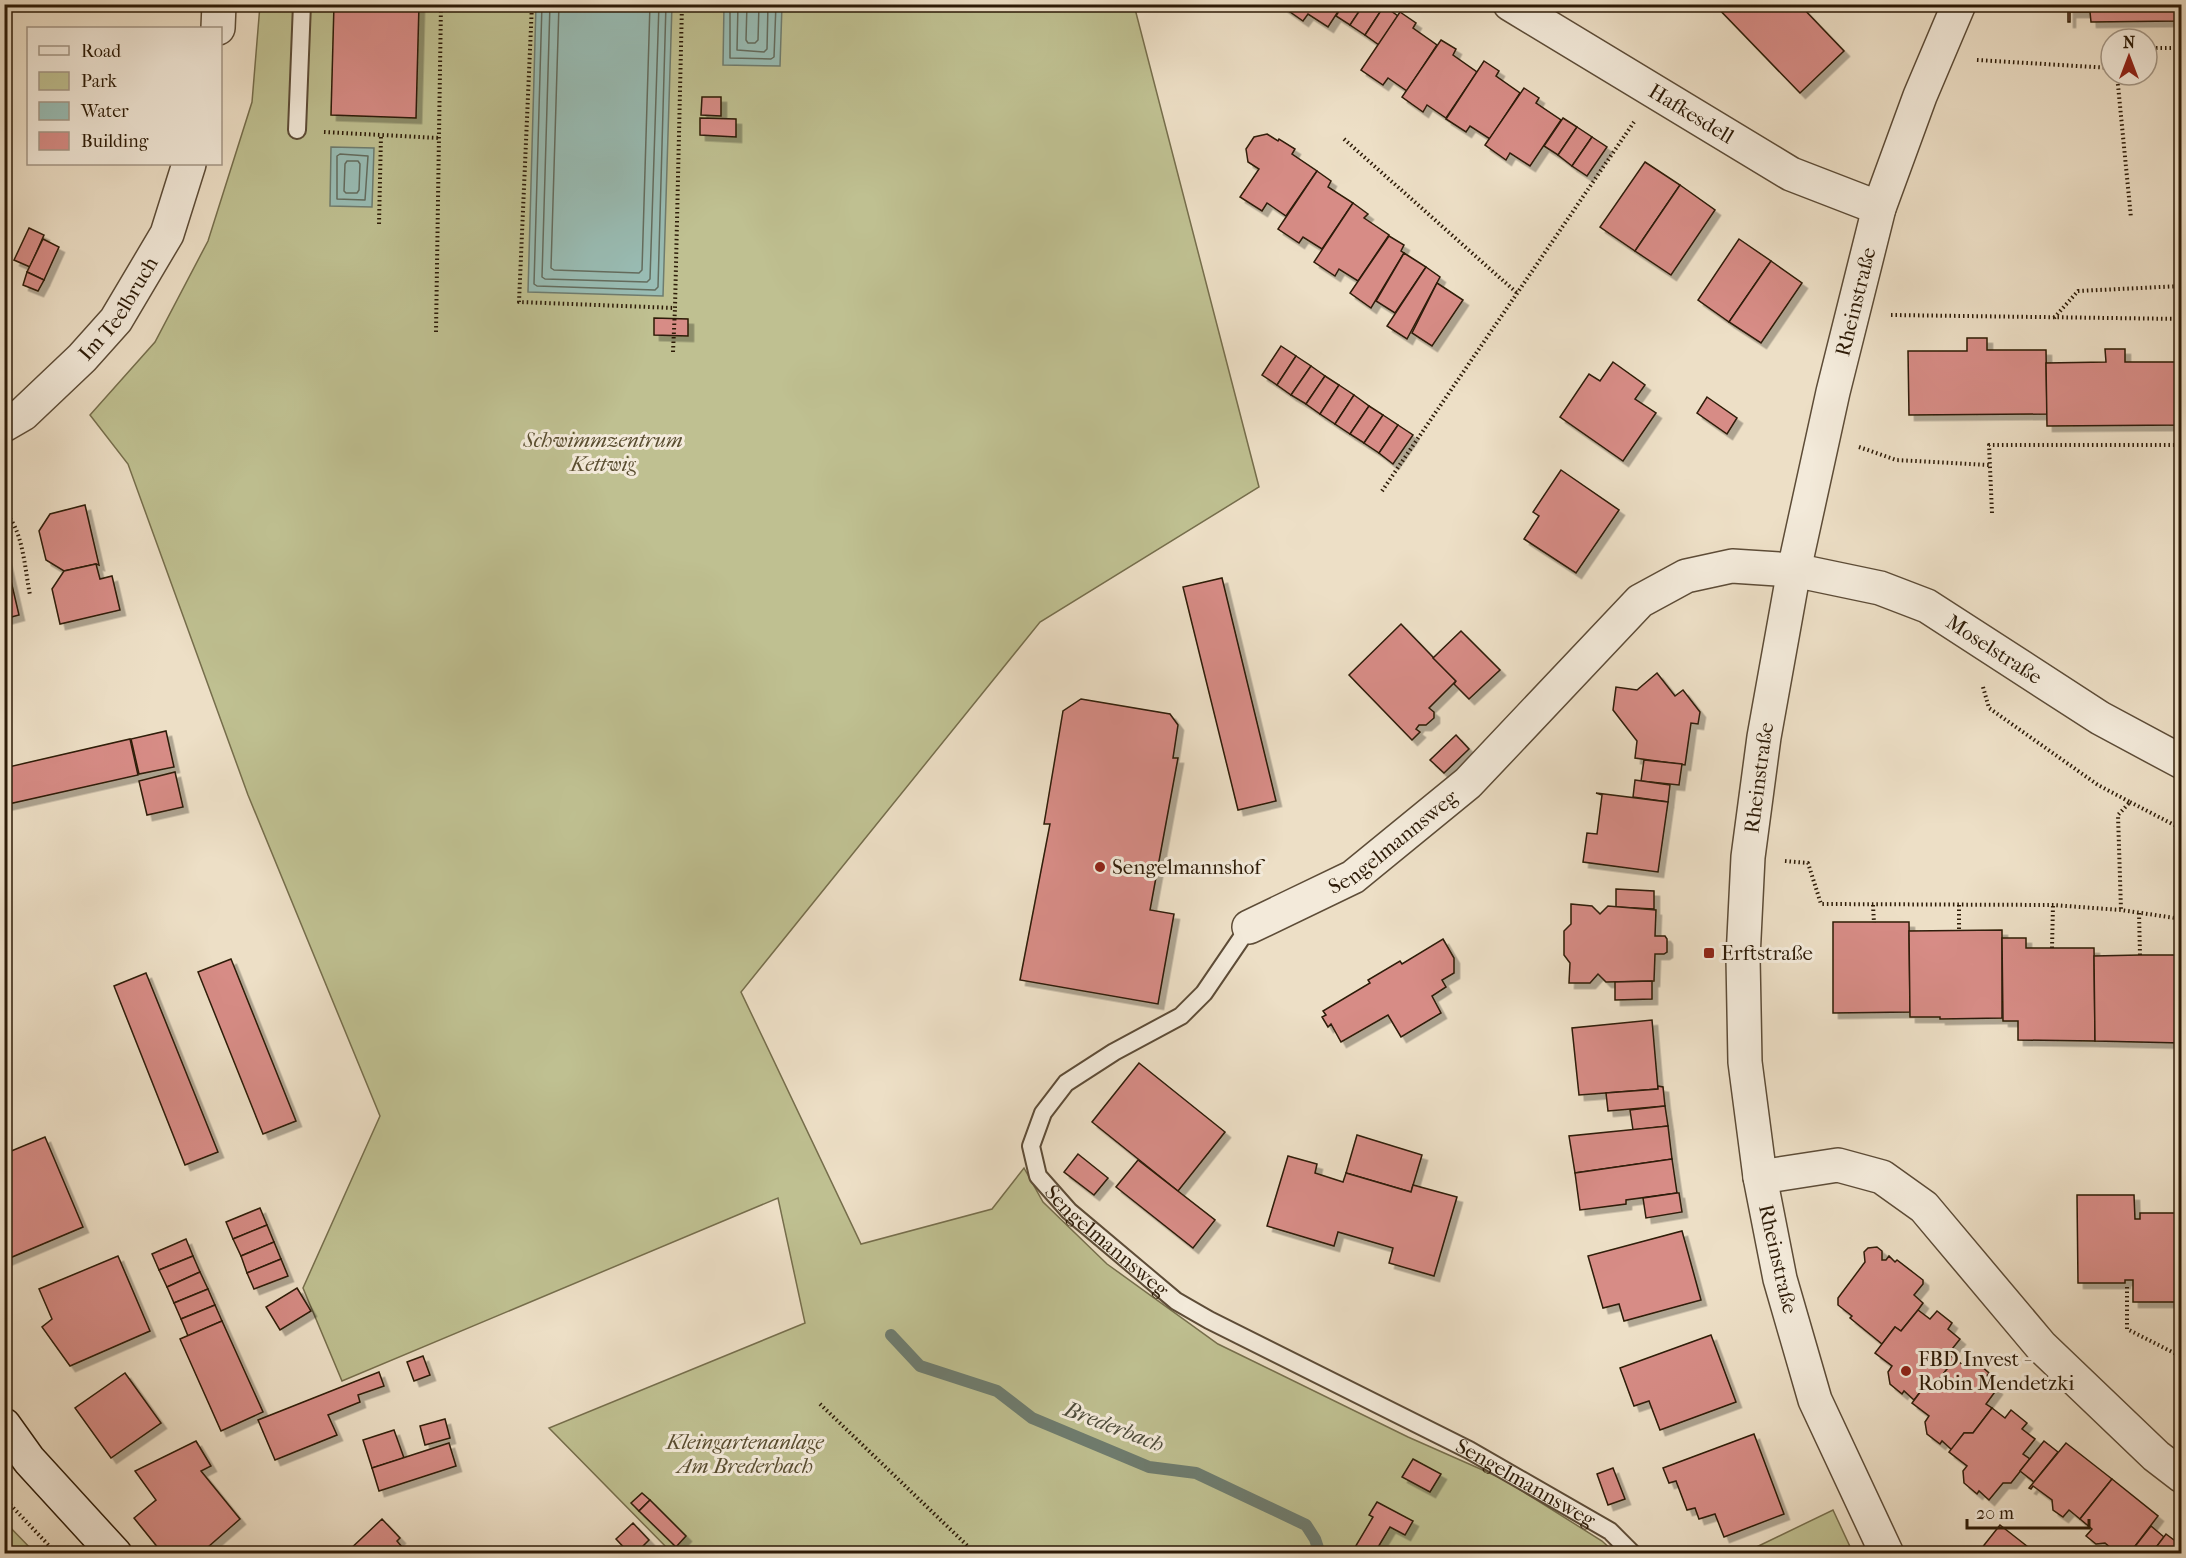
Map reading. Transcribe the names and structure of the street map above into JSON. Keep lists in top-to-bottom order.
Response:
{
  "streets": {
    "street": [
      "Hafkesdell",
      "Rheinstraße",
      "Im Teelbruch",
      "Moselstraße",
      "Sengelmannsweg"
    ]
  },
  "crossings": [
    ["Hafkesdell", "Rheinstraße"],
    ["Rheinstraße", "Moselstraße"],
    ["Rheinstraße", "Sengelmannsweg"],
    ["Moselstraße", "Sengelmannsweg"]
  ],
  "water": ["Brederbach"],
  "parks": ["Schwimmzentrum Kettwig", "Kleingartenanlage Am Brederbach"],
  "places": {
    "other": ["Sengelmannshof", "FBD Invest - Robin Mendetzki"],
    "transit": ["Erftstraße"]
  },
  "legend": [
    "Road",
    "Park",
    "Water",
    "Building"
  ],
  "scale_bar": "20 m",
  "north": "top"
}
